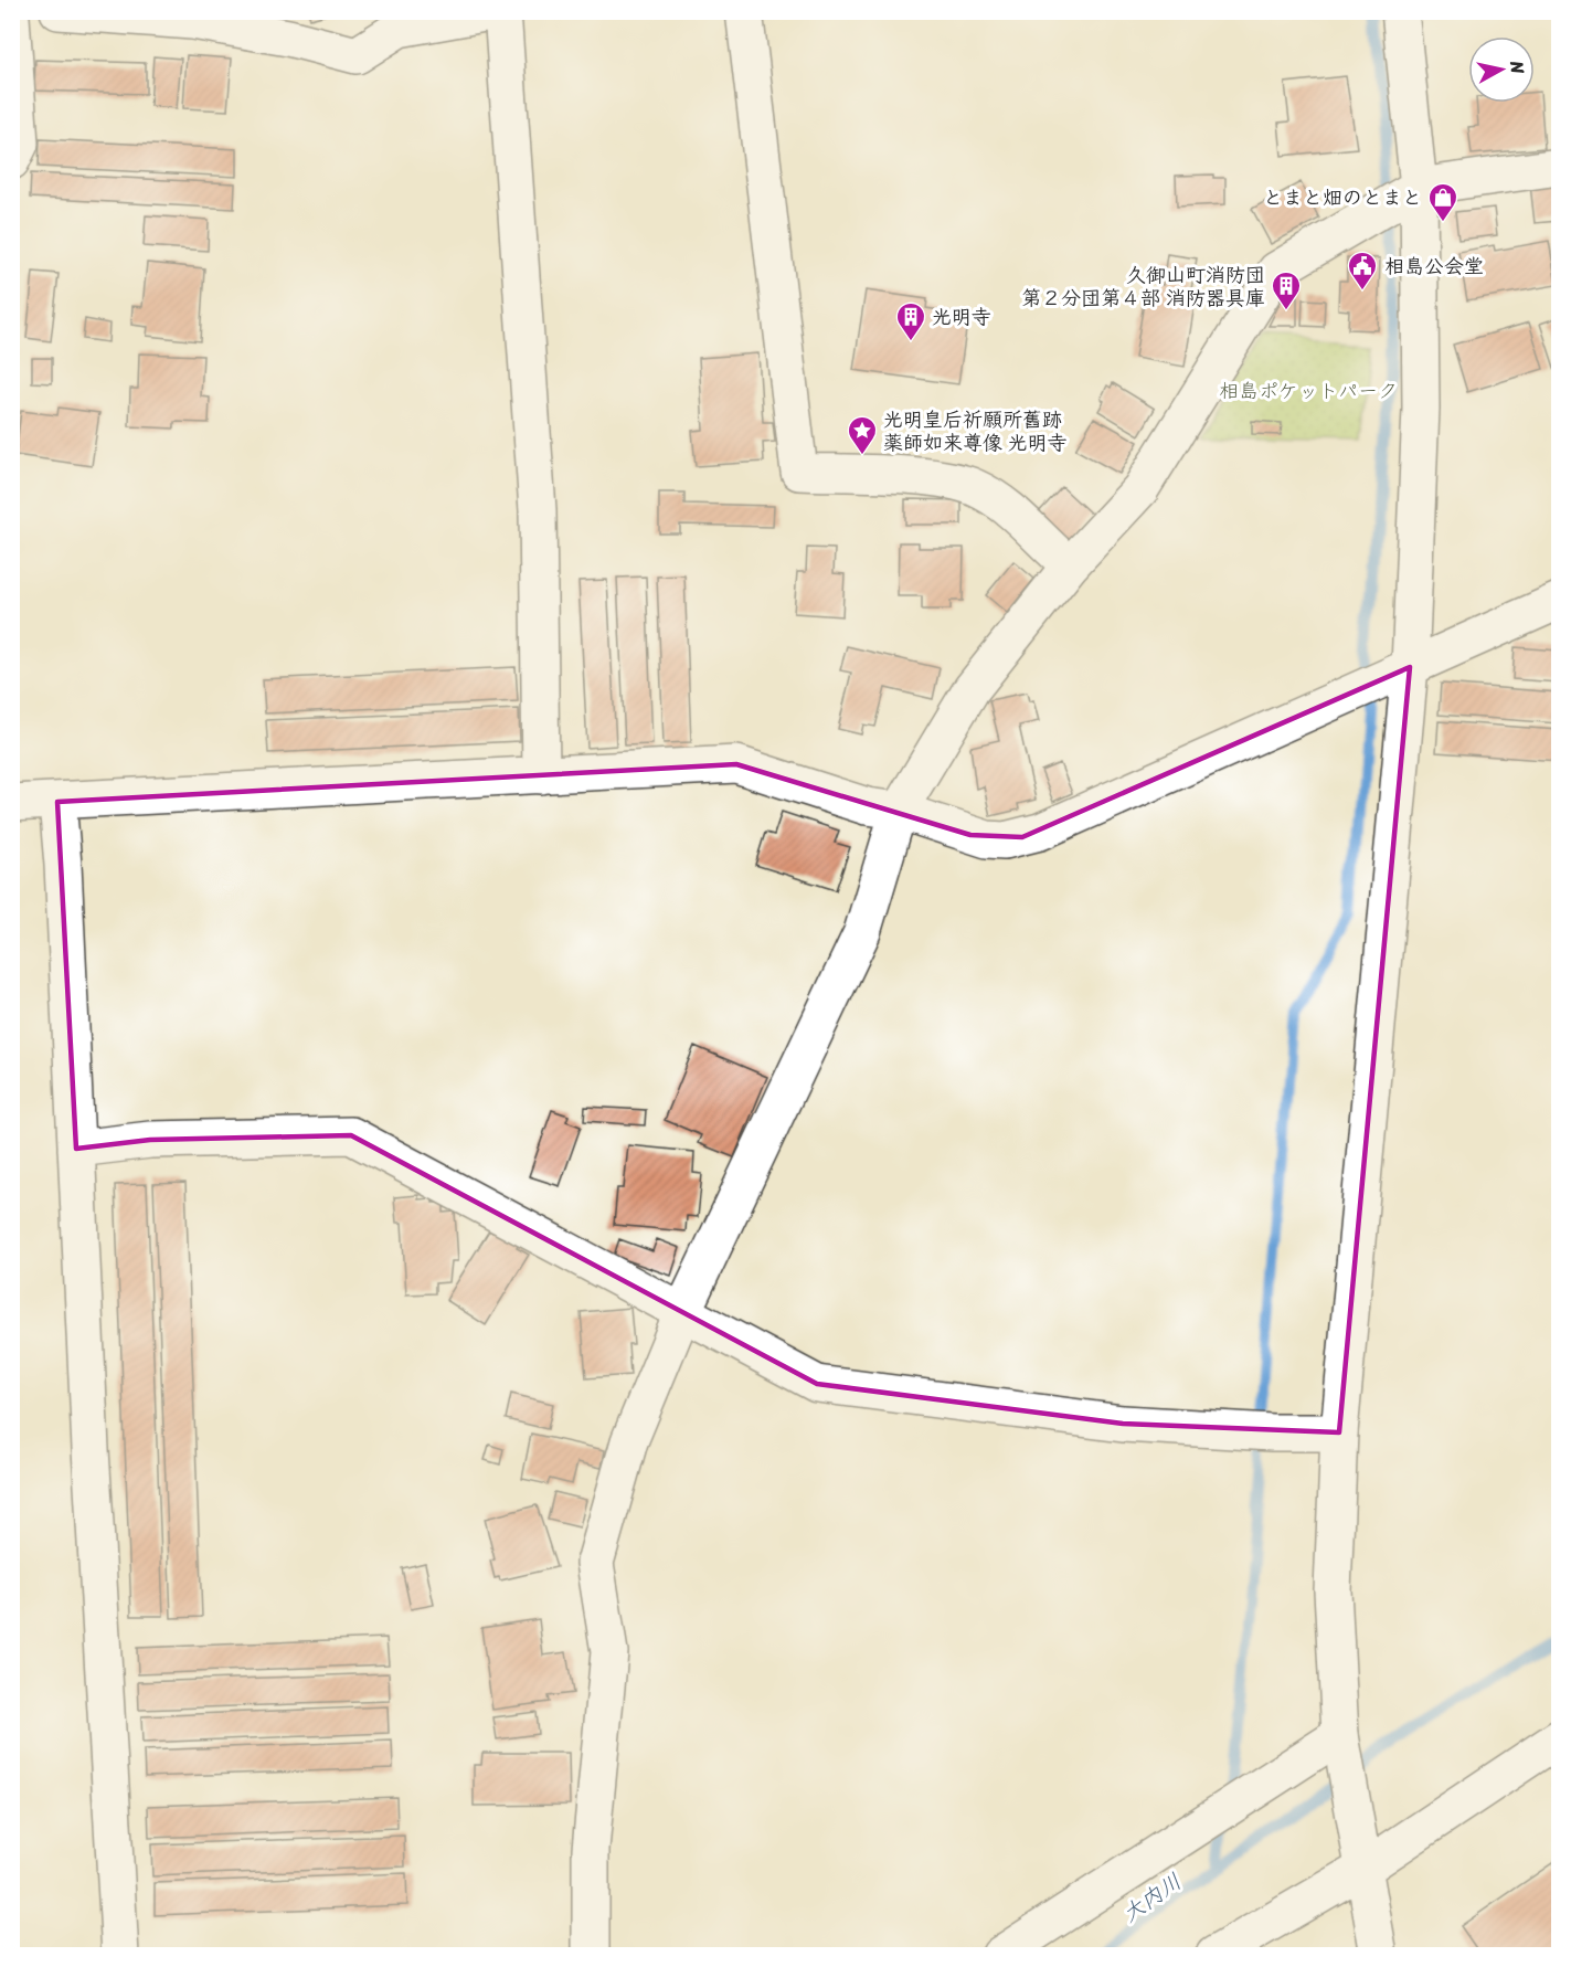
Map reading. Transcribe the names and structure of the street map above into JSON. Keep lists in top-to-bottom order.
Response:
{
  "water": ["大内川"],
  "parks": ["相島ポケットパーク"],
  "places": {
    "shop": ["とまと畑のとまと"],
    "public building": ["相島公会堂"],
    "building": ["久御山町消防団 第２分団第４部 消防器具庫", "光明寺"],
    "place": ["光明皇后祈願所舊跡 薬師如来尊像 光明寺"]
  },
  "north": "right"
}
